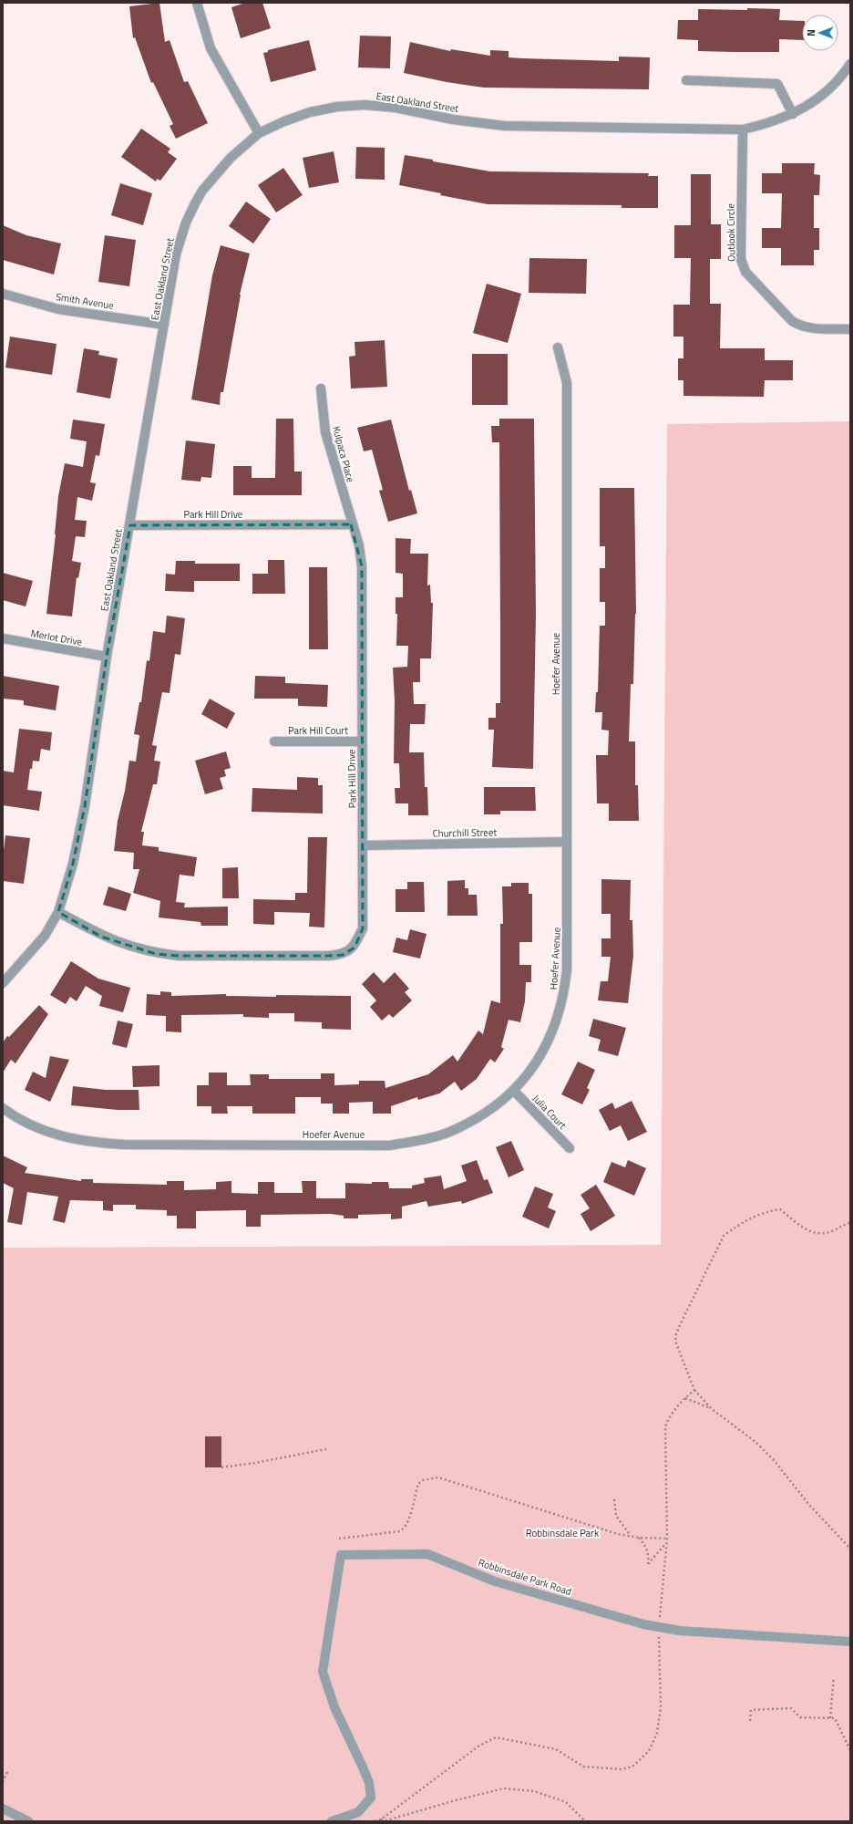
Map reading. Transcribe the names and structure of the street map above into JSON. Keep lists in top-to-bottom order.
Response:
{
  "streets": {
    "street": [
      "East Oakland Street",
      "Outlook Circle",
      "Smith Avenue",
      "Kulpaca Place",
      "Park Hill Drive",
      "Merlot Drive",
      "Hoefer Avenue",
      "Park Hill Court",
      "Churchill Street",
      "Julia Court",
      "Robbinsdale Park Road"
    ]
  },
  "crossings": [
    ["East Oakland Street", "Outlook Circle"],
    ["East Oakland Street", "Smith Avenue"],
    ["East Oakland Street", "Park Hill Drive"],
    ["East Oakland Street", "Merlot Drive"],
    ["Kulpaca Place", "Park Hill Drive"],
    ["Park Hill Drive", "Park Hill Court"],
    ["Park Hill Drive", "Churchill Street"],
    ["Hoefer Avenue", "Churchill Street"],
    ["Hoefer Avenue", "Julia Court"]
  ],
  "parks": ["Robbinsdale Park"],
  "north": "left"
}
